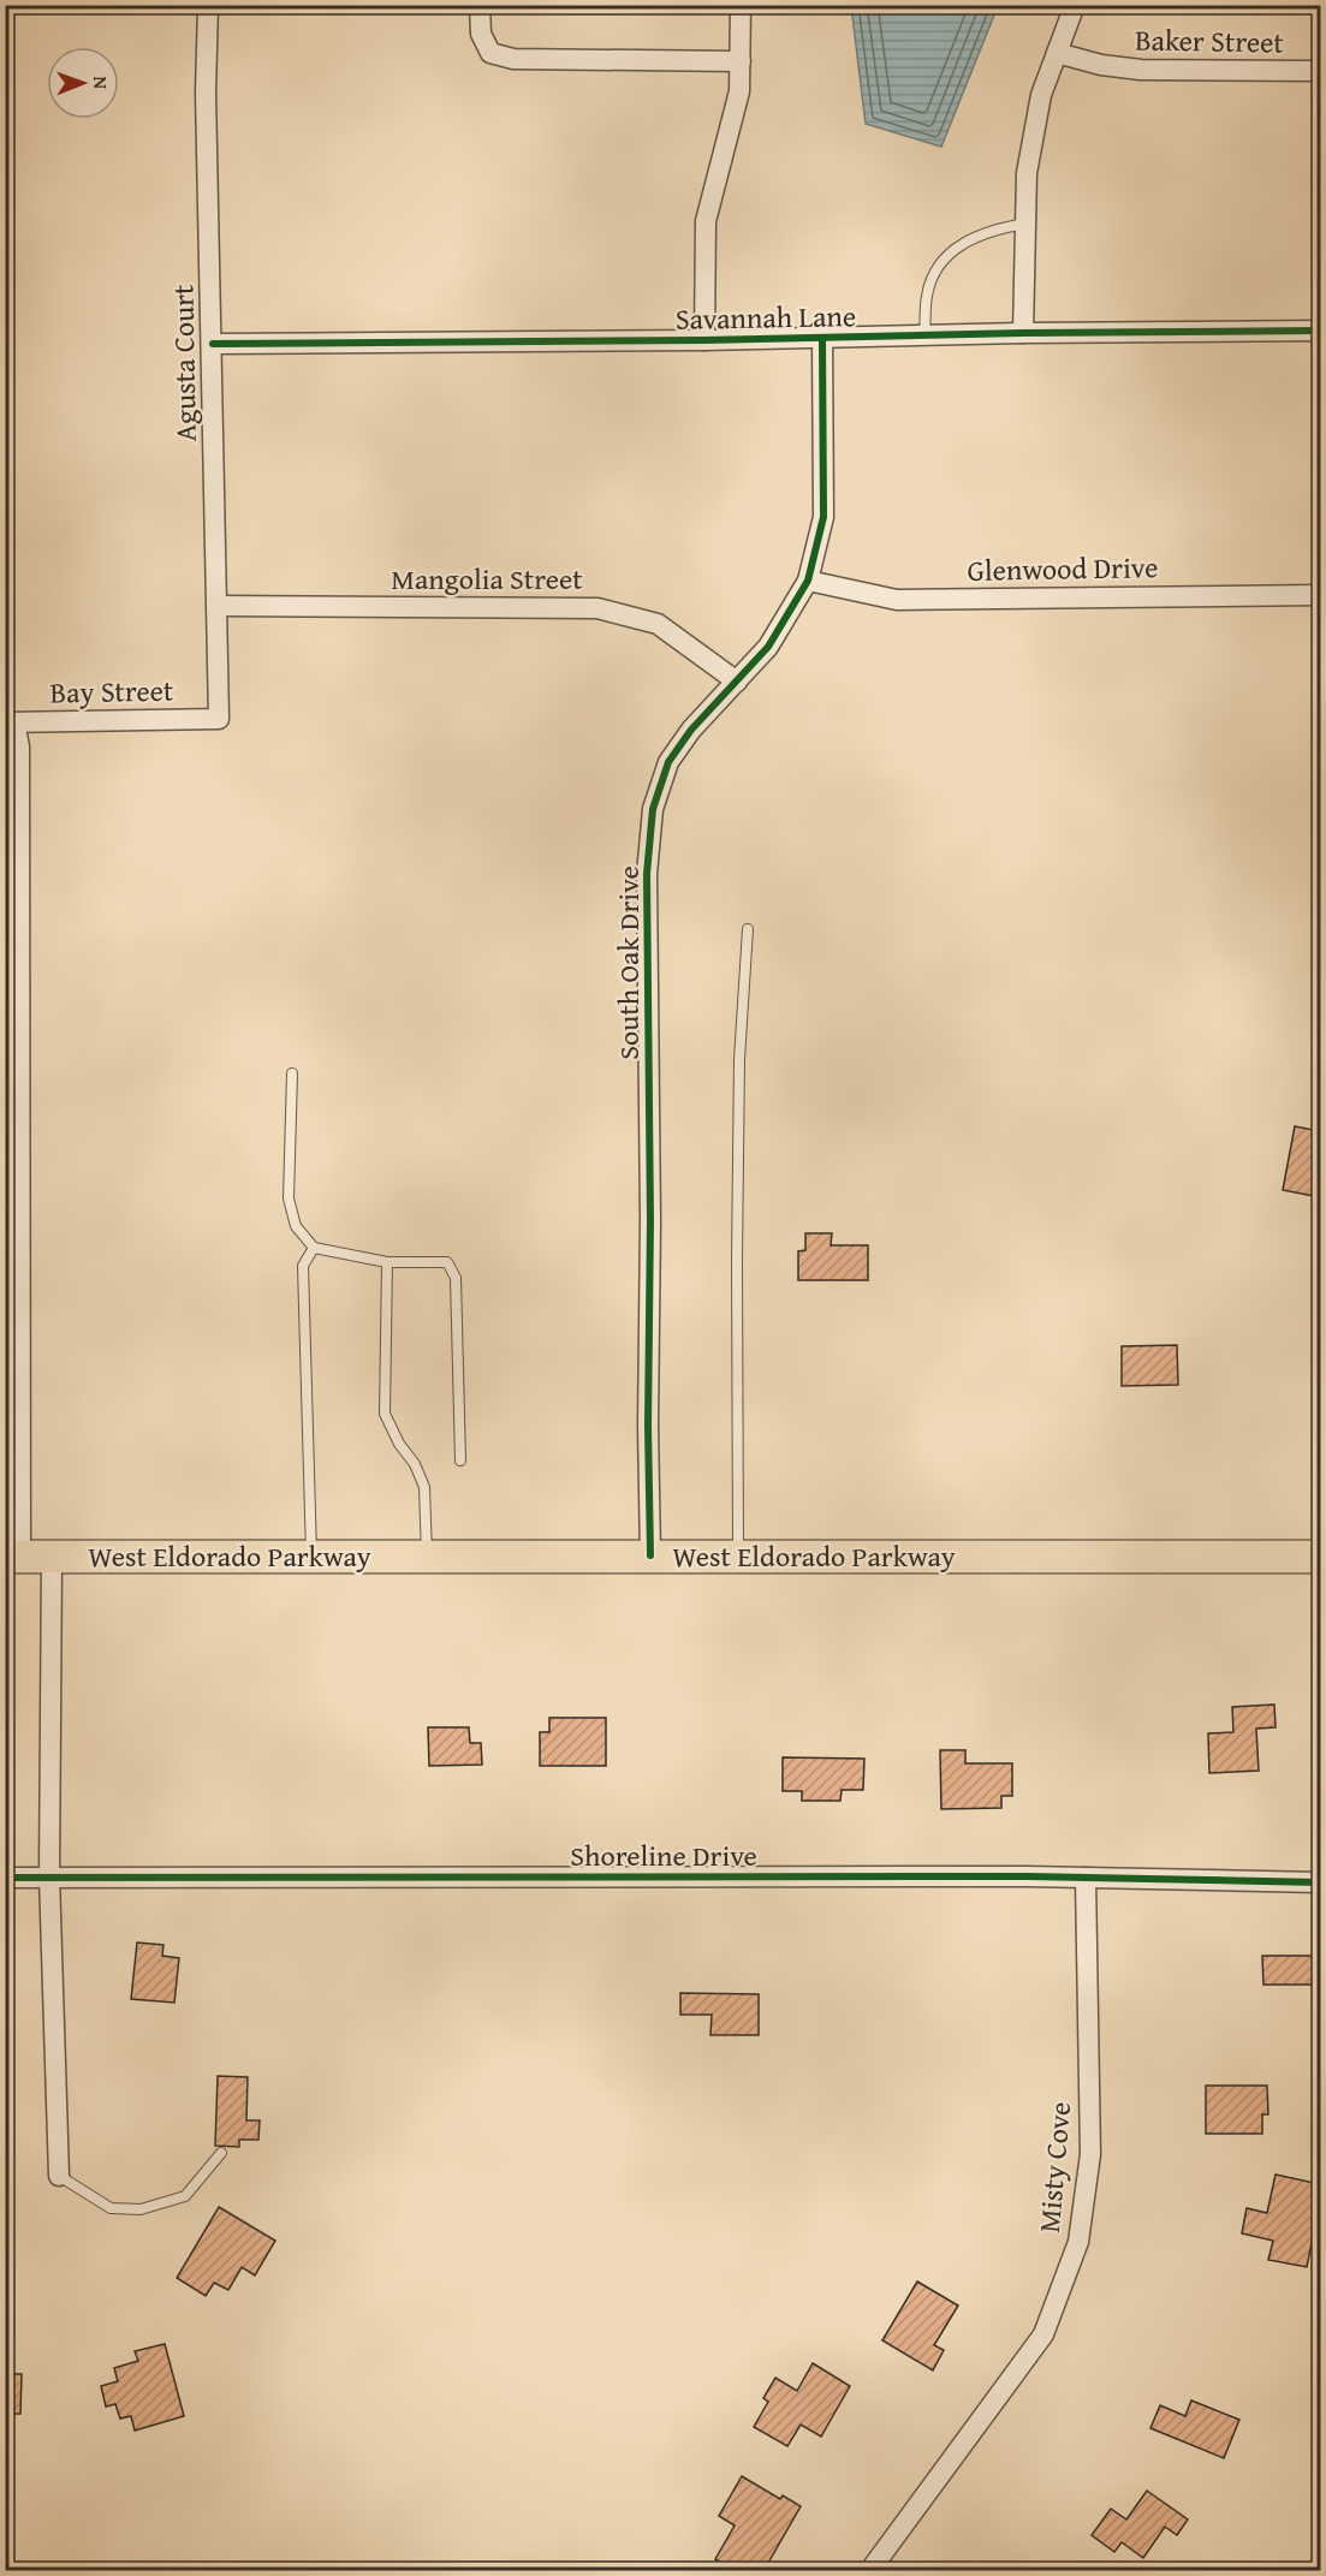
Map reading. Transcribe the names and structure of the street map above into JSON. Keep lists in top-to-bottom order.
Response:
{
  "streets": {
    "main road": ["West Eldorado Parkway"],
    "street": [
      "Baker Street",
      "Savannah Lane",
      "Agusta Court",
      "Glenwood Drive",
      "Mangolia Street",
      "Bay Street",
      "South Oak Drive",
      "Shoreline Drive",
      "Misty Cove"
    ]
  },
  "crossings": [
    ["Savannah Lane", "Agusta Court"],
    ["Savannah Lane", "South Oak Drive"],
    ["Agusta Court", "Mangolia Street"],
    ["Agusta Court", "Bay Street"],
    ["Glenwood Drive", "South Oak Drive"],
    ["Mangolia Street", "South Oak Drive"],
    ["South Oak Drive", "West Eldorado Parkway"],
    ["Shoreline Drive", "Misty Cove"]
  ],
  "north": "right"
}
